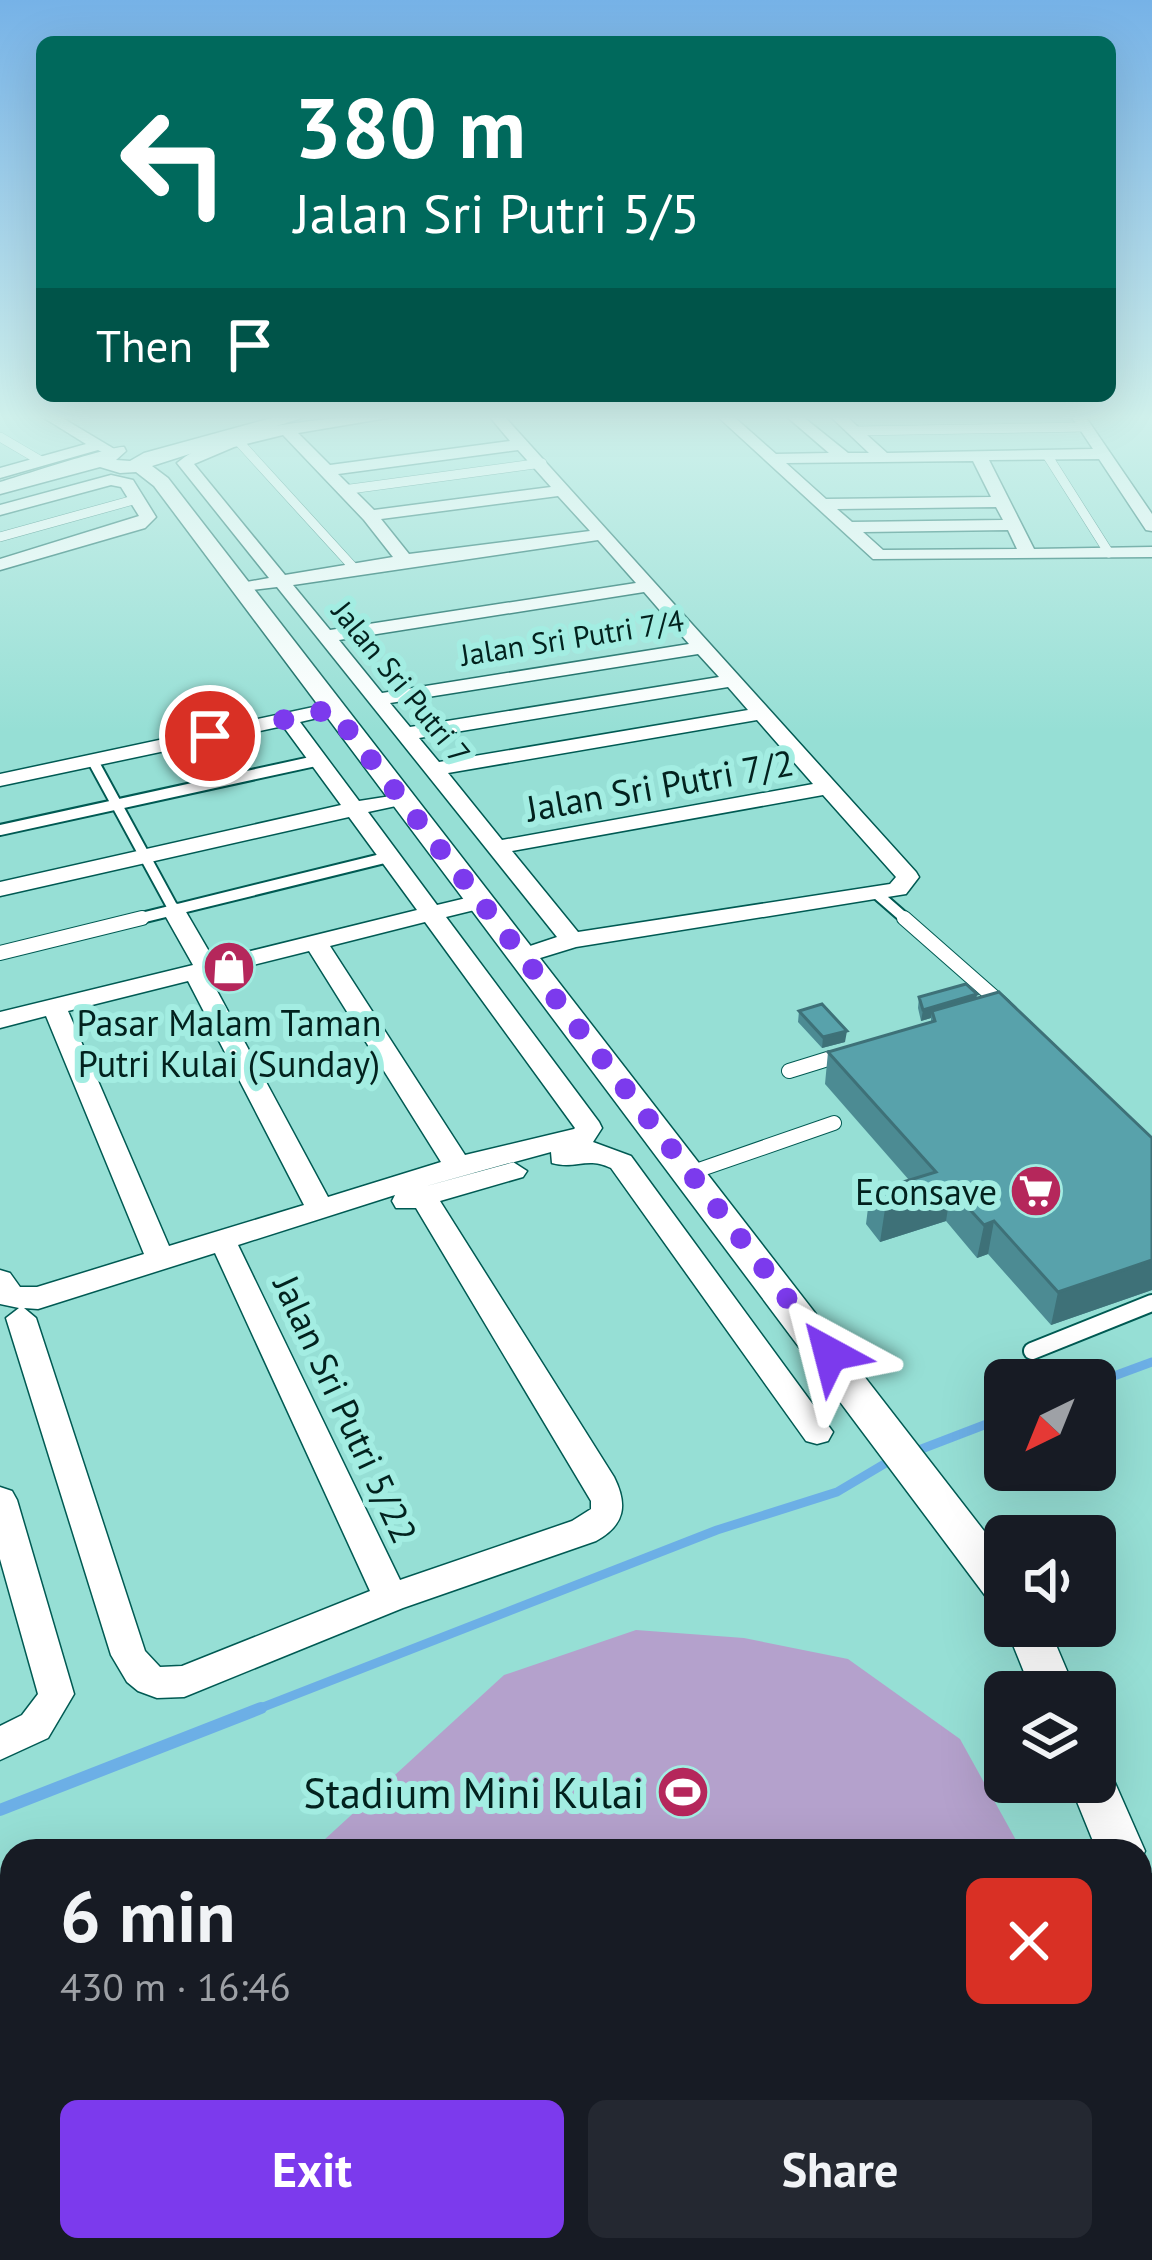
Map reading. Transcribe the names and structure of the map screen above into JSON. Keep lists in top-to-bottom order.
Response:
{
  "streets": {
    "street": [
      "Jalan Sri Putri 7/4",
      "Jalan Sri Putri 7",
      "Jalan Sri Putri 7/2",
      "Jalan Sri Putri 5/22"
    ]
  },
  "crossings": [
    ["Jalan Sri Putri 7/4", "Jalan Sri Putri 7"],
    ["Jalan Sri Putri 7", "Jalan Sri Putri 7/2"]
  ],
  "places": {
    "shop": ["Pasar Malam Taman Putri Kulai (Sunday)"],
    "supermarket": ["Econsave"],
    "sports": ["Stadium Mini Kulai"]
  },
  "north": "bottom left",
  "page": {
    "turn": ["380 m", "Jalan Sri Putri 5/5"],
    "then": "Then",
    "heading": ["6 min", "430 m · 16:46"],
    "buttons": ["Exit", "Share"]
  }
}
